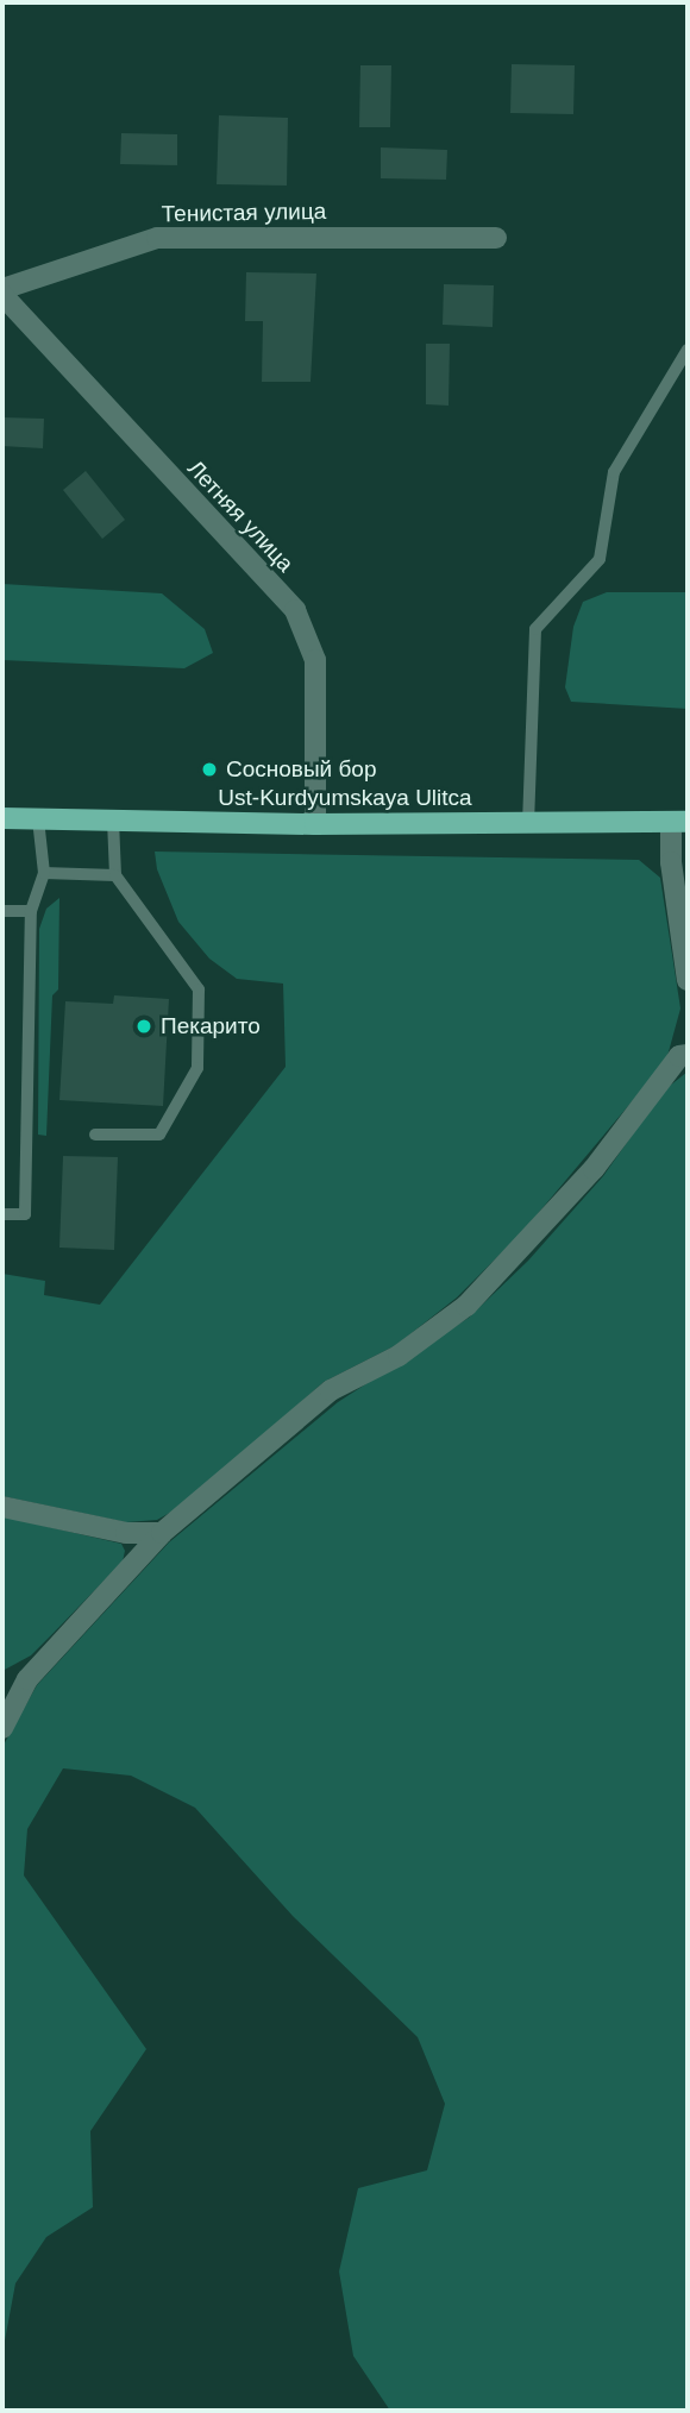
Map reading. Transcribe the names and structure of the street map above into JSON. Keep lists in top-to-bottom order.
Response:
{
  "streets": {
    "main road": ["Ust-Kurdyumskaya Ulitca"],
    "street": ["Тенистая улица", "Летняя улица"]
  },
  "crossings": [
    ["Тенистая улица", "Летняя улица"],
    ["Летняя улица", "Ust-Kurdyumskaya Ulitca"]
  ],
  "places": ["Сосновый бор", "Пекарито"]
}
